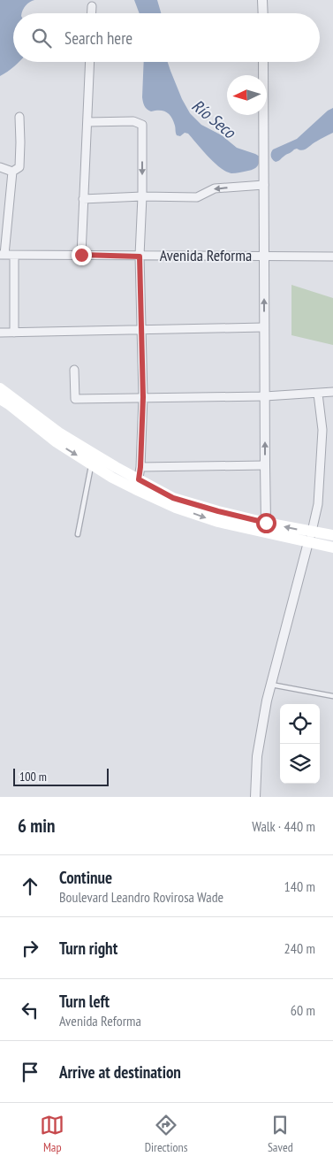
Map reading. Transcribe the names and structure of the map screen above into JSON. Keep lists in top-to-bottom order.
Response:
{
  "streets": {
    "street": ["Avenida Reforma"]
  },
  "water": ["Río Seco"],
  "scale_bar": "100 m",
  "north": "left",
  "page": {
    "search": "Search here",
    "scale": "100 m",
    "heading": ["6 min", "Walk · 440 m"],
    "list": [
      ["Continue", "Boulevard Leandro Rovirosa Wade", "140 m"],
      ["Turn right", "240 m"],
      ["Turn left", "Avenida Reforma", "60 m"],
      "Arrive at destination"
    ],
    "nav": ["Map", "Directions", "Saved"]
  }
}
